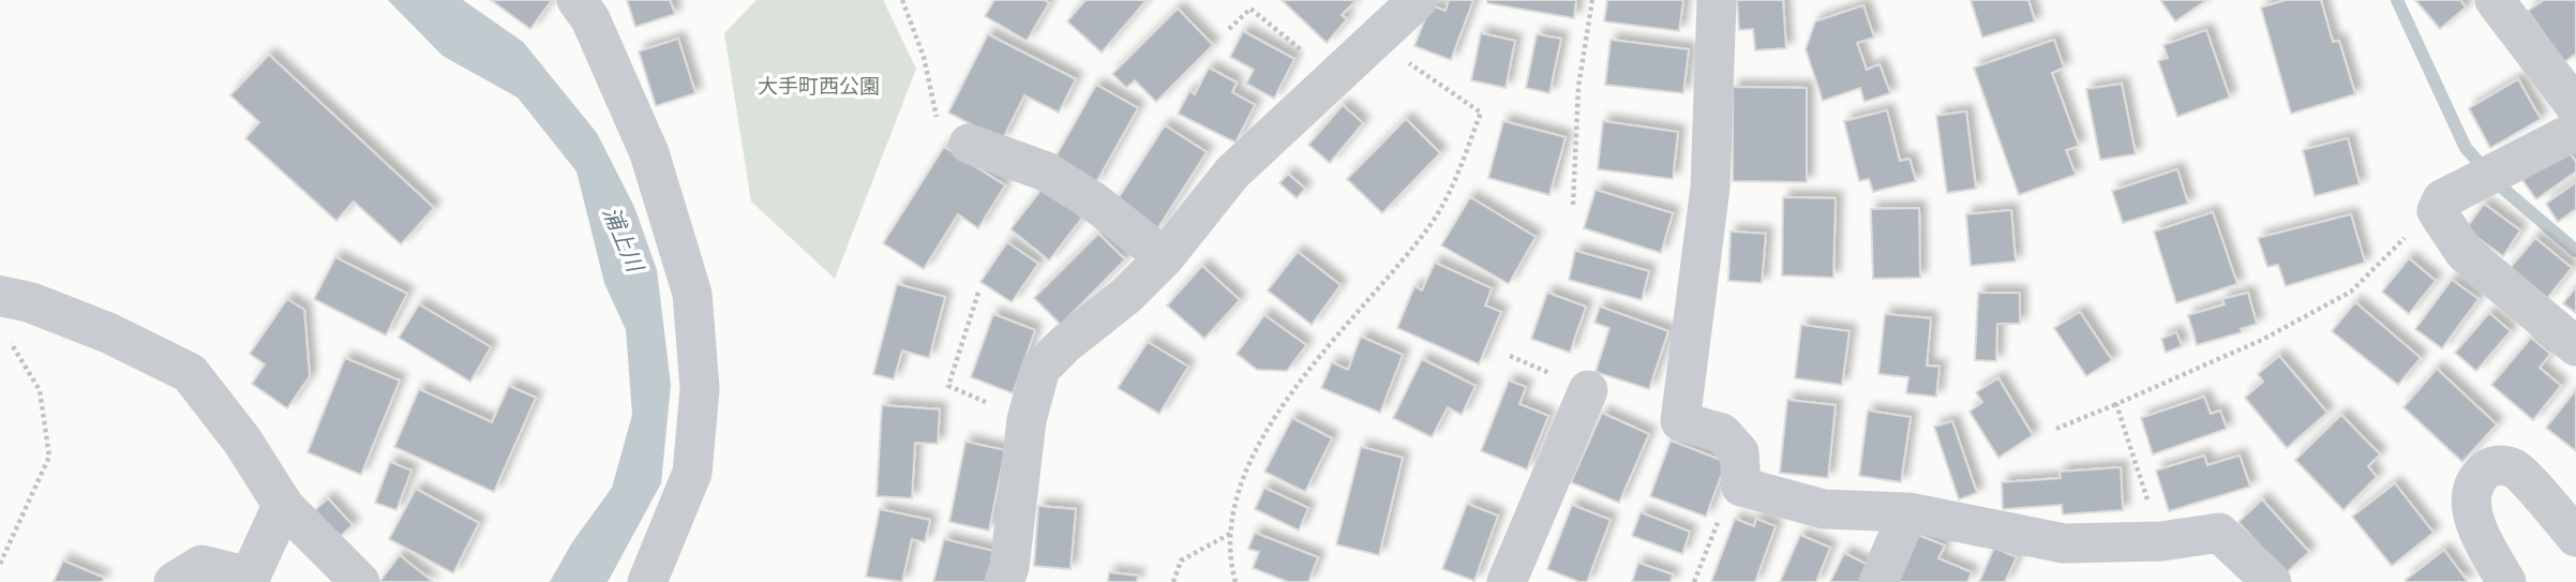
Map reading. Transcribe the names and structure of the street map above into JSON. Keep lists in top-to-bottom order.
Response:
{
  "water": ["浦上川"],
  "parks": ["大手町西公園"]
}
